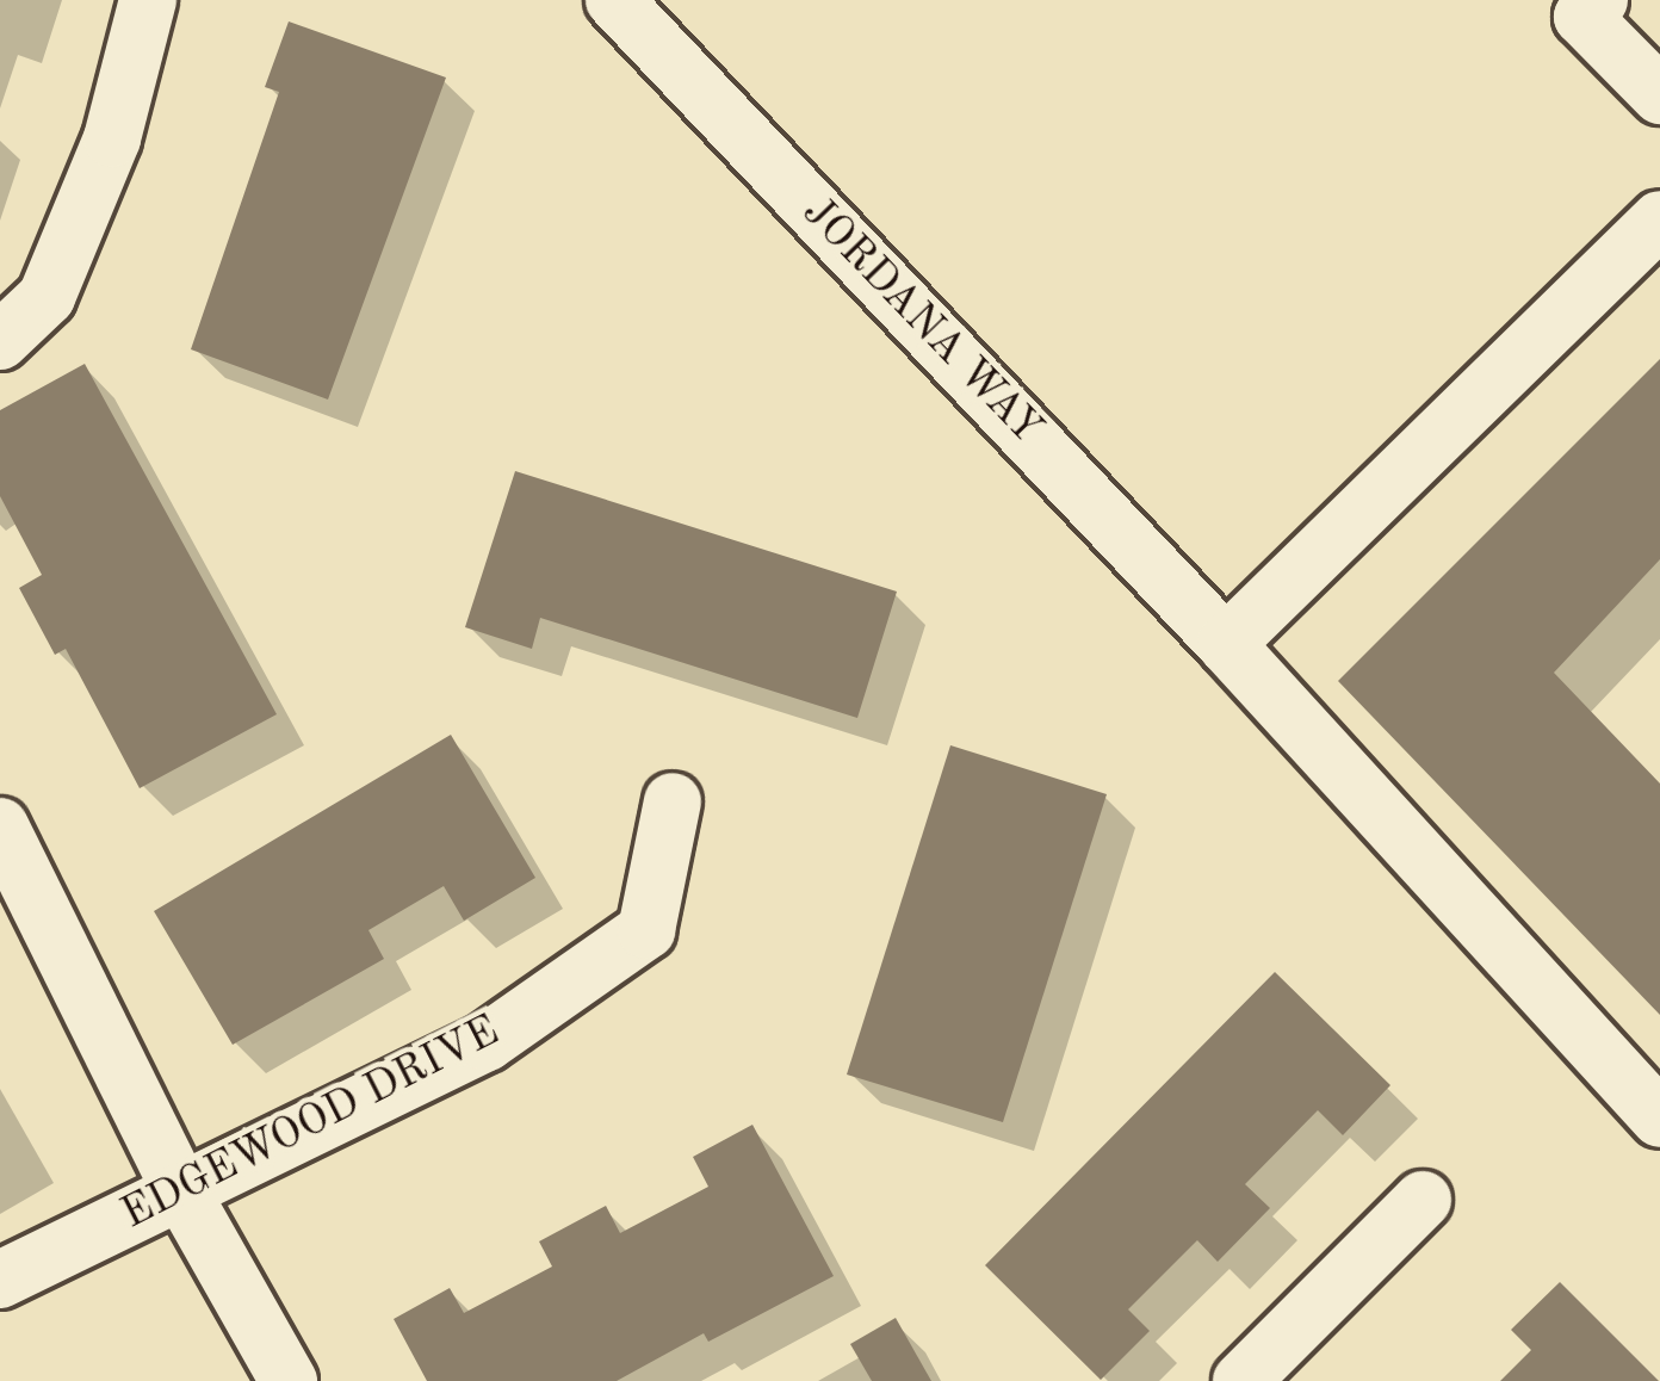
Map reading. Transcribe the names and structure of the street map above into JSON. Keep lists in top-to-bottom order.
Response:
{
  "streets": {
    "street": ["JORDANA WAY", "EDGEWOOD DRIVE"]
  }
}
